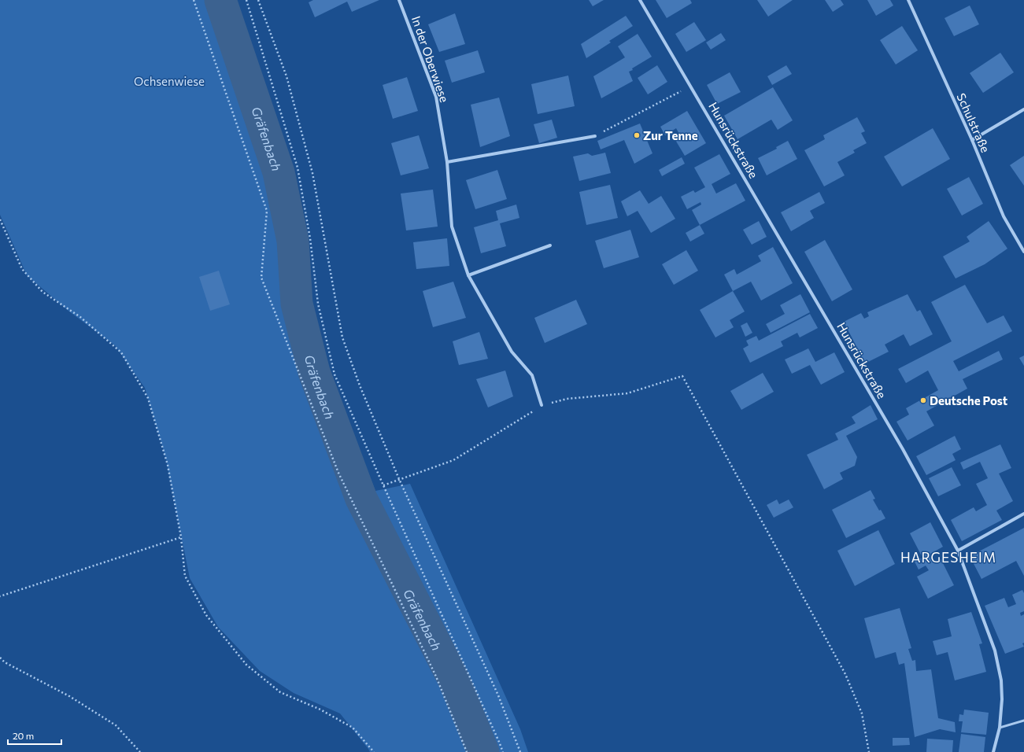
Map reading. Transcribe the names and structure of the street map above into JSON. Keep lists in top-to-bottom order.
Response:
{
  "streets": {
    "street": ["In der Oberwiese", "Schulstraße", "Hunsrückstraße"]
  },
  "districts": ["HARGESHEIM"],
  "water": ["Gräfenbach"],
  "parks": ["Ochsenwiese"],
  "places": ["Zur Tenne", "Deutsche Post"],
  "scale_bar": "20 m"
}
